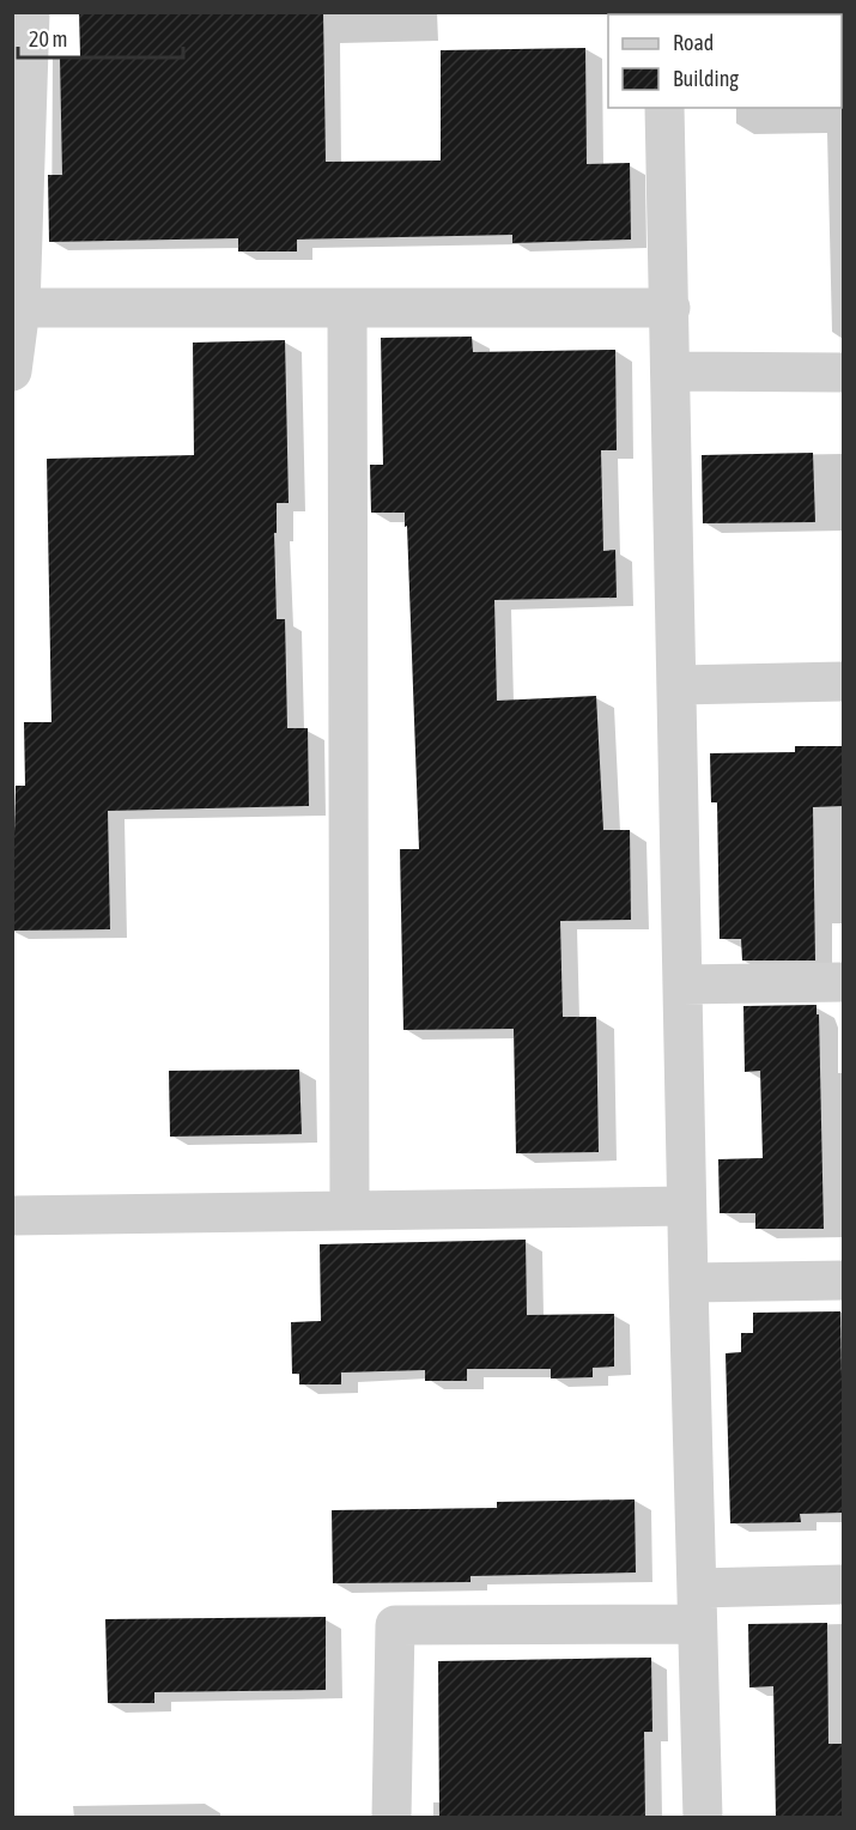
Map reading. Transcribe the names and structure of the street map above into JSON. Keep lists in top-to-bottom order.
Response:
{
  "legend": ["Road", "Building"],
  "scale_bar": "20 m"
}
